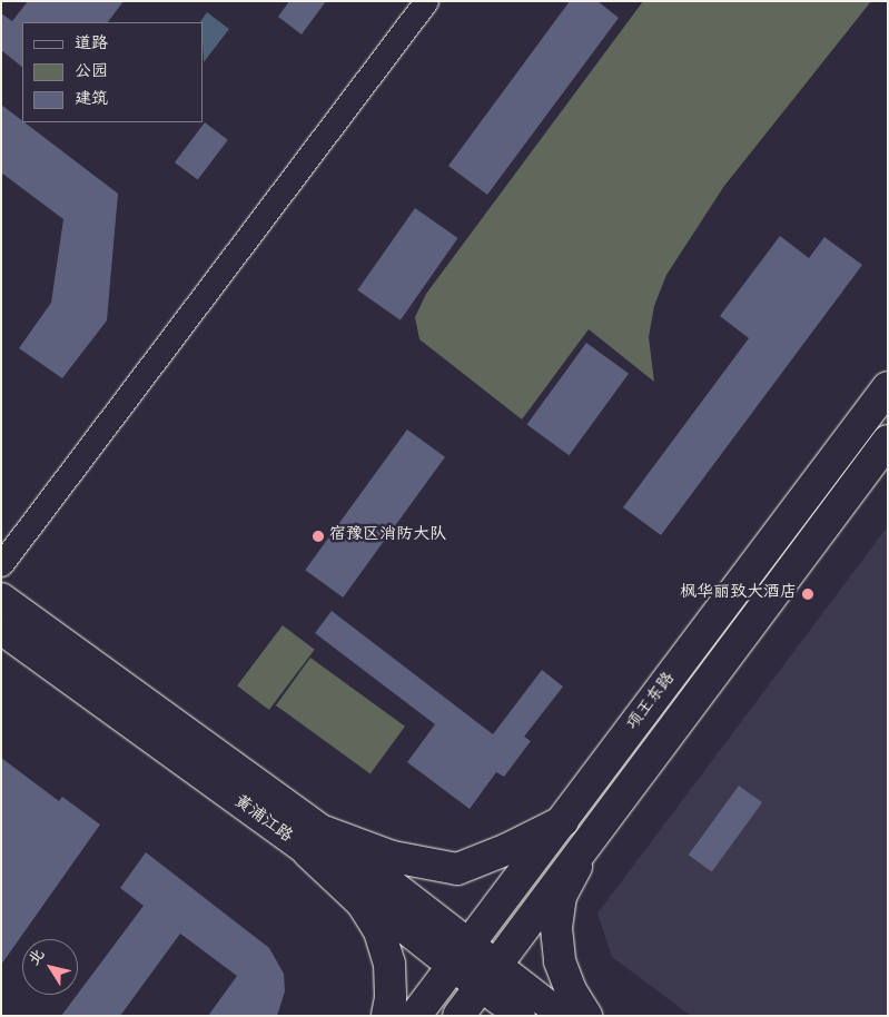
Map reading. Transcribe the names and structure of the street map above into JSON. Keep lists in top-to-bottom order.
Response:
{
  "streets": {
    "main road": ["项王东路"],
    "street": ["黄浦江路"]
  },
  "crossings": [
    ["项王东路", "黄浦江路"]
  ],
  "places": ["宿豫区消防大队", "枫华丽致大酒店"],
  "legend": ["道路", "公园", "建筑"],
  "north": "top left"
}
